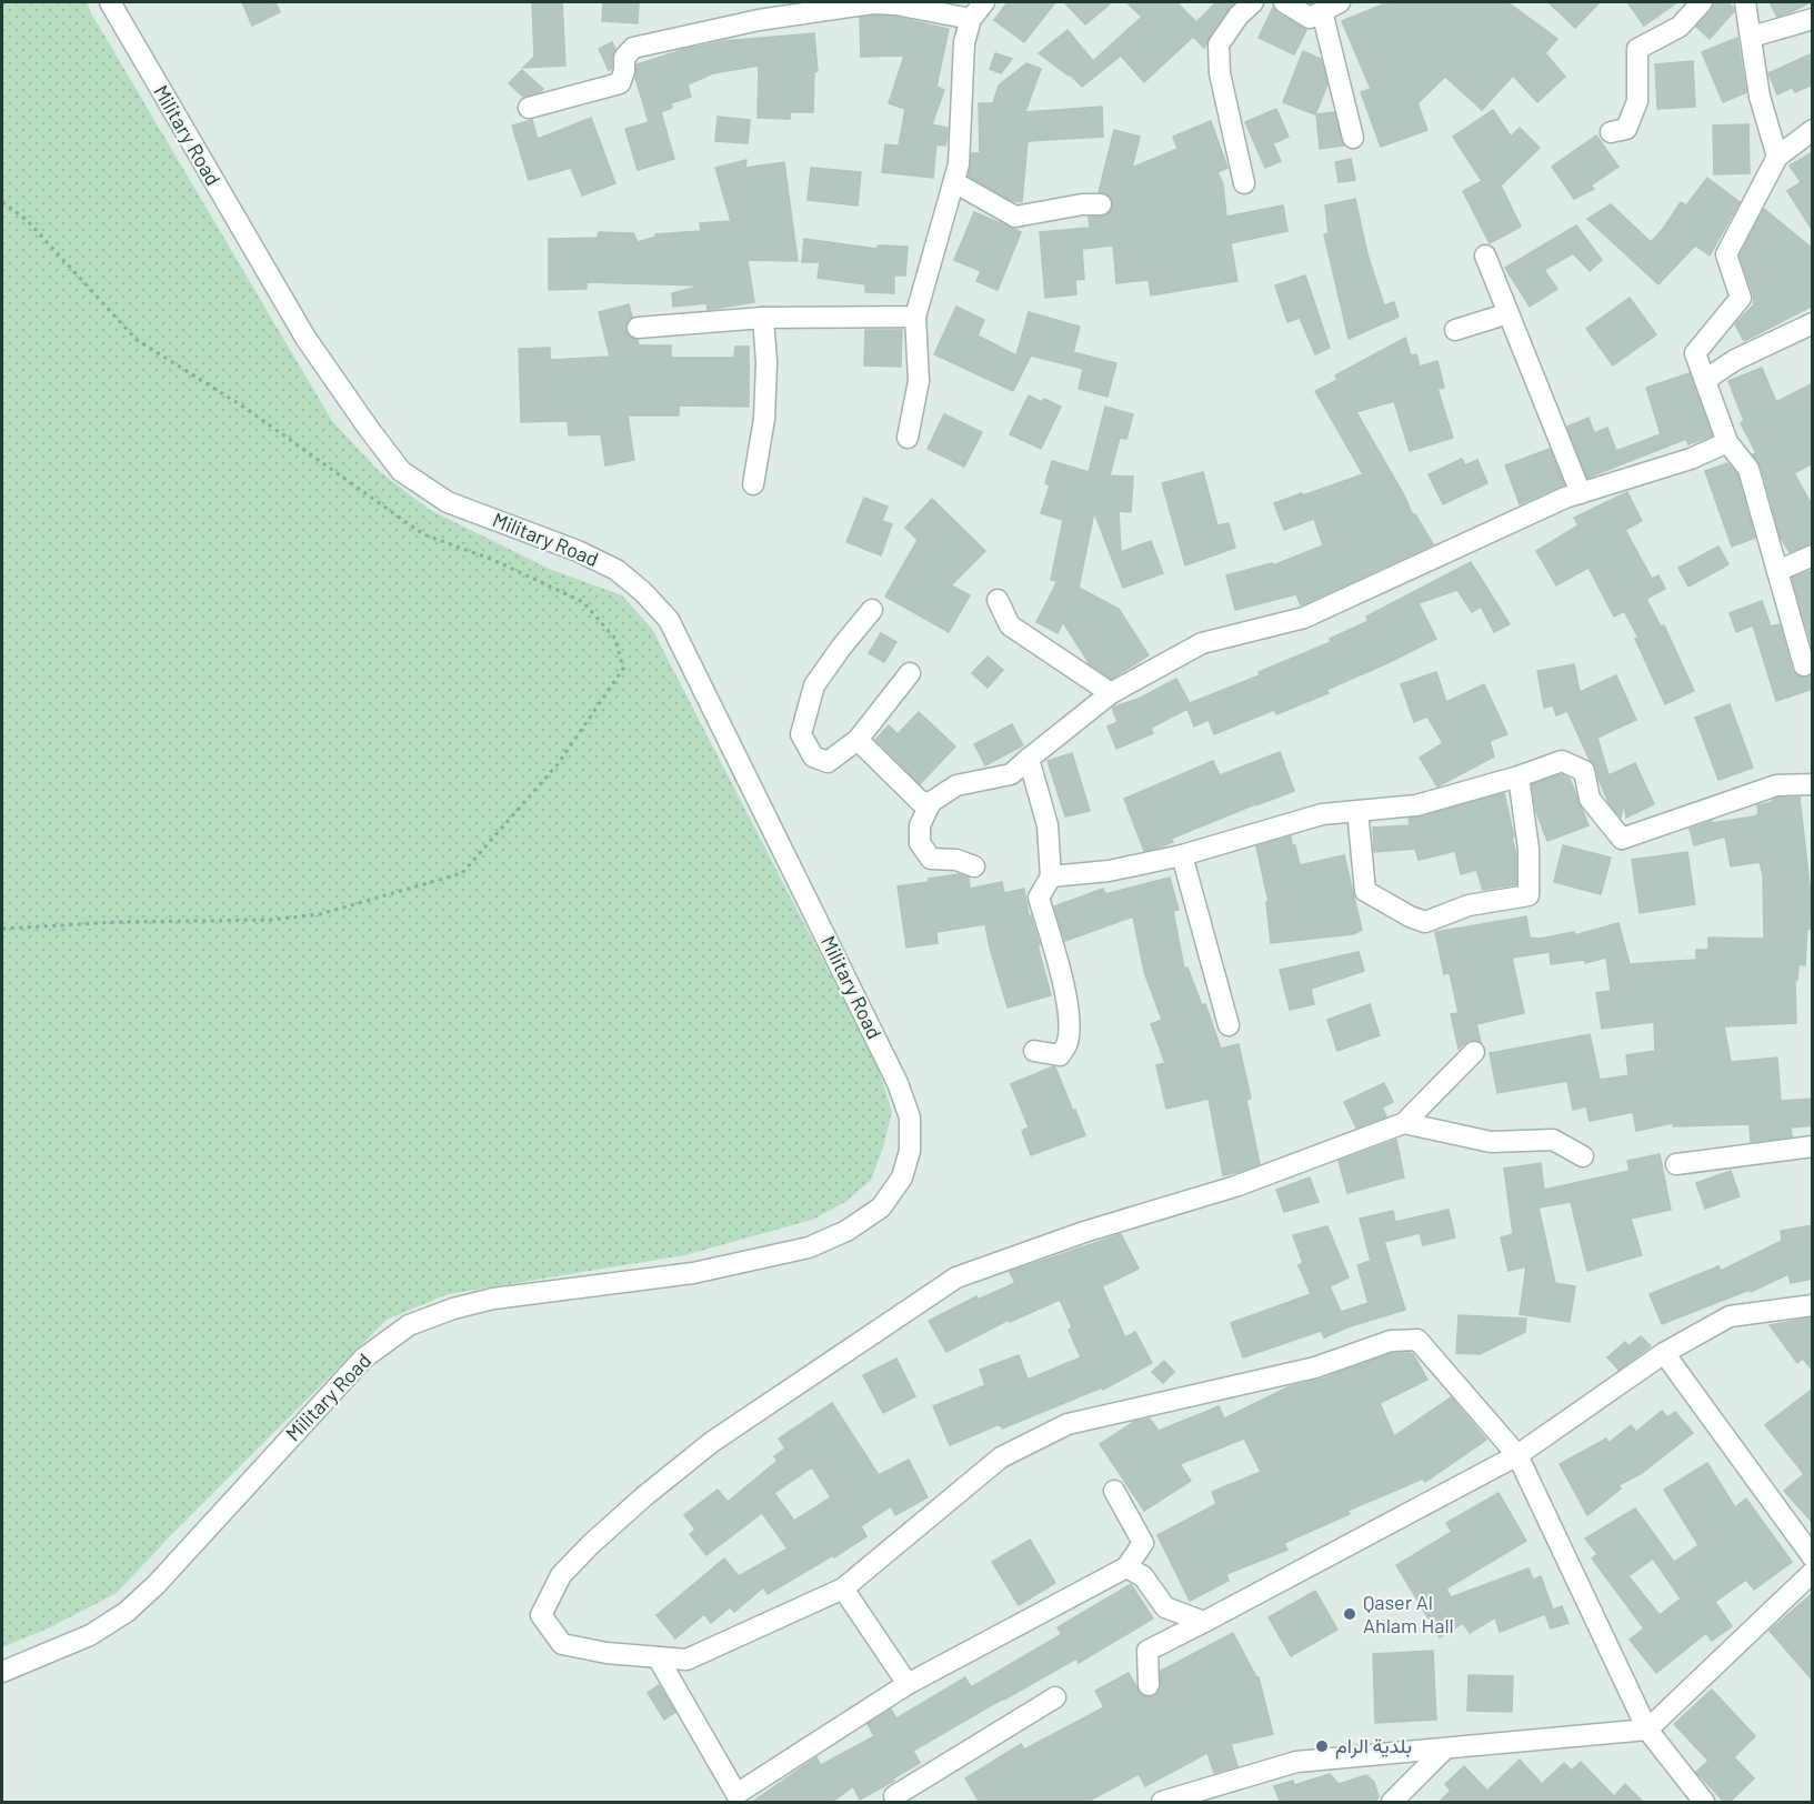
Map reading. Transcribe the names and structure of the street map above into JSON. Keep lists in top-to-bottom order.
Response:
{
  "streets": {
    "street": ["Military Road"]
  },
  "places": ["Qaser Al Ahlam Hall", "بلدية الرام"]
}
